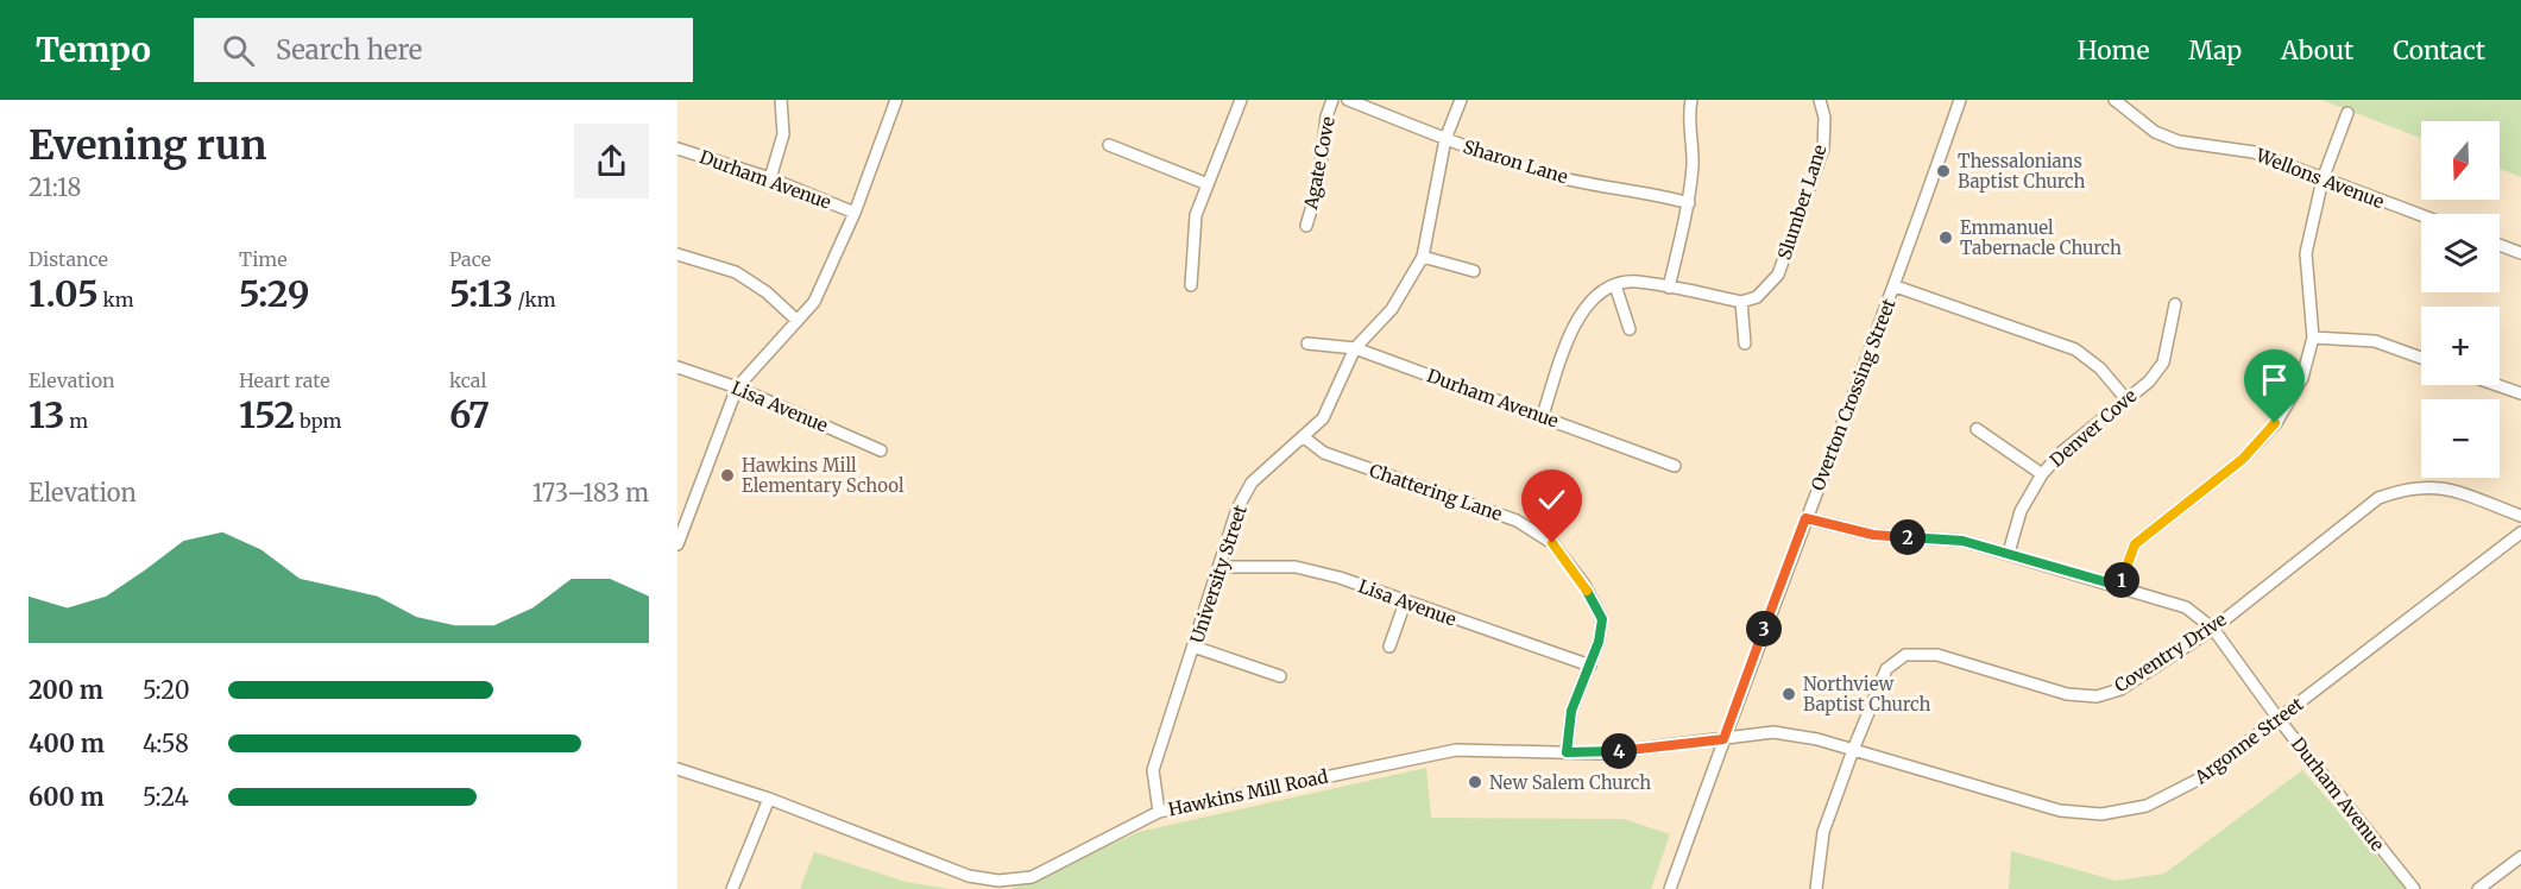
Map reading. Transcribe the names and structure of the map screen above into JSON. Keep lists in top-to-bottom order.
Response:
{
  "streets": {
    "street": [
      "Sharon Lane",
      "Agate Cove",
      "Wellons Avenue",
      "Durham Avenue",
      "Slumber Lane",
      "Overton Crossing Street",
      "Lisa Avenue",
      "Denver Cove",
      "Chattering Lane",
      "University Street",
      "Coventry Drive",
      "Argonne Street",
      "Hawkins Mill Road"
    ]
  },
  "crossings": [
    ["Sharon Lane", "University Street"],
    ["Durham Avenue", "Overton Crossing Street"],
    ["Durham Avenue", "Denver Cove"],
    ["Durham Avenue", "University Street"],
    ["Durham Avenue", "Coventry Drive"],
    ["Durham Avenue", "Argonne Street"],
    ["Overton Crossing Street", "Argonne Street"],
    ["Overton Crossing Street", "Hawkins Mill Road"],
    ["Lisa Avenue", "Chattering Lane"],
    ["Lisa Avenue", "University Street"],
    ["Chattering Lane", "University Street"],
    ["Chattering Lane", "Hawkins Mill Road"],
    ["University Street", "Hawkins Mill Road"],
    ["Coventry Drive", "Argonne Street"],
    ["Argonne Street", "Hawkins Mill Road"]
  ],
  "places": [
    "Thessalonians Baptist Church",
    "Emmanuel Tabernacle Church",
    "Hawkins Mill Elementary School",
    "Northview Baptist Church",
    "New Salem Church"
  ],
  "north": "bottom",
  "page": {
    "header": "Tempo",
    "search": "Search here",
    "nav": [
      "Home",
      "Map",
      "About",
      "Contact"
    ],
    "heading": ["Evening run", "21:18"],
    "map_buttons": ["+", "−"],
    "stats": [
      ["Distance", "1.05 km"],
      ["Time", "5:29"],
      ["Pace", "5:13 /km"],
      ["Elevation", "13 m"],
      ["Heart rate", "152 bpm"],
      ["kcal", "67"]
    ],
    "chart": ["Elevation", "173–183 m"],
    "pins": [
      "2",
      "1",
      "3",
      "4"
    ],
    "list": [
      {
        "name": "200 m",
        "note": "5:20"
      },
      {
        "name": "400 m",
        "note": "4:58"
      },
      {
        "name": "600 m",
        "note": "5:24"
      }
    ]
  }
}
